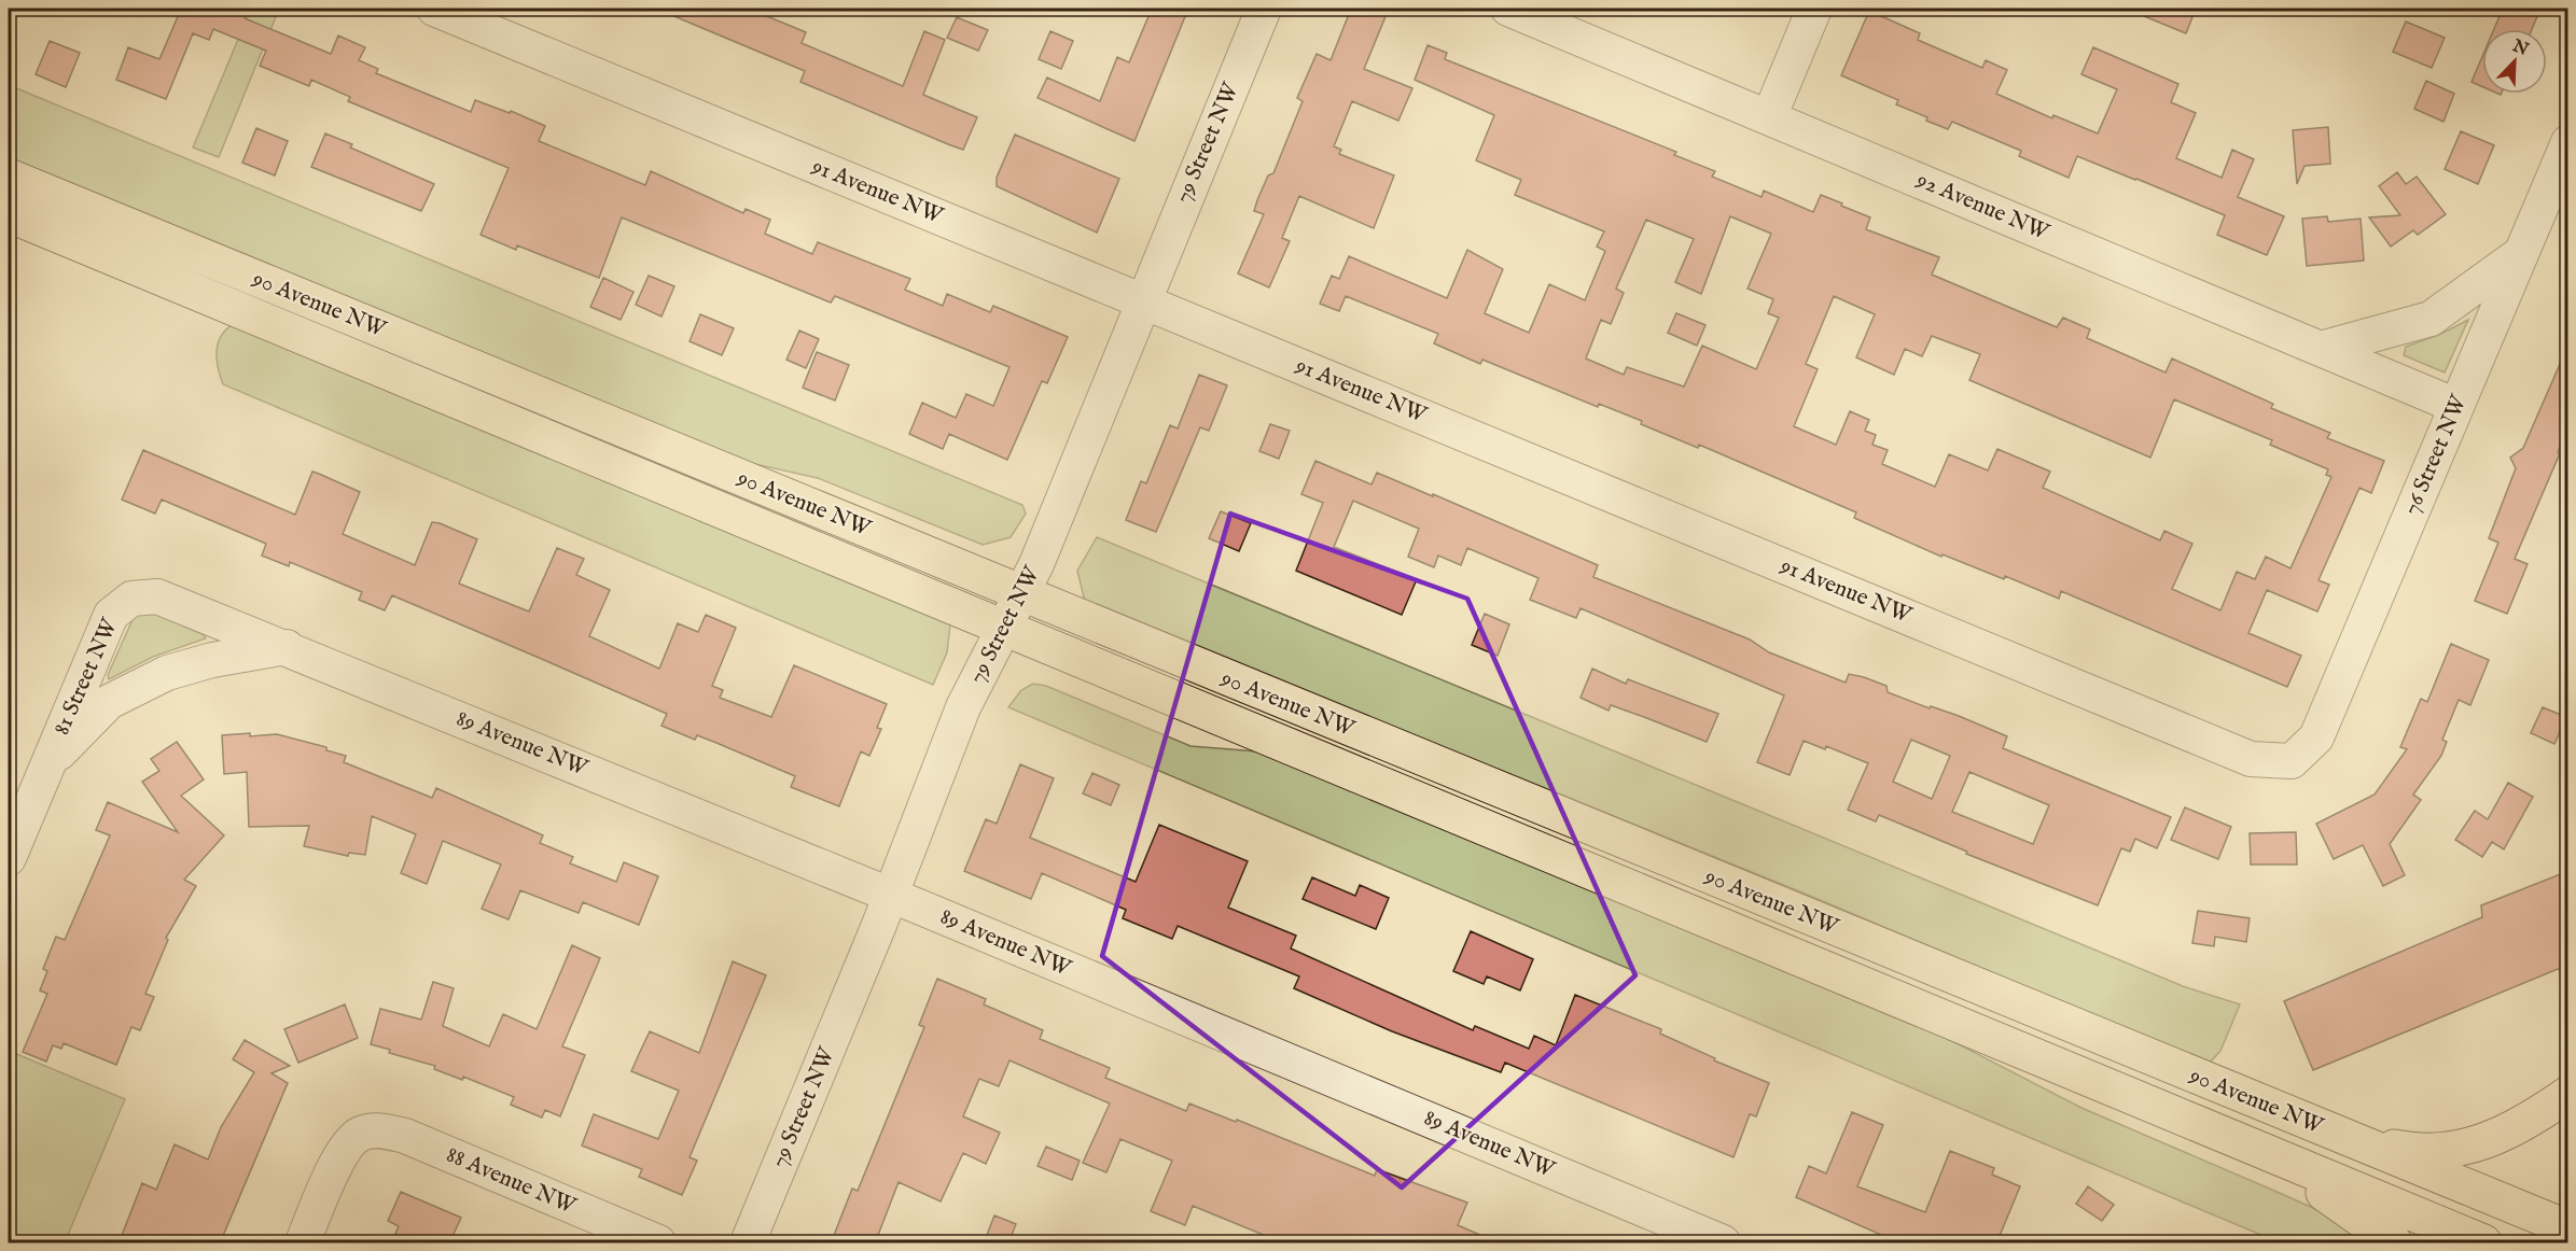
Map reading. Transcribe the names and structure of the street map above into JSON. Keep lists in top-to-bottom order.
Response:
{
  "streets": {
    "main road": ["90 Avenue NW"],
    "street": [
      "79 Street NW",
      "91 Avenue NW",
      "92 Avenue NW",
      "76 Street NW",
      "81 Street NW",
      "89 Avenue NW",
      "88 Avenue NW"
    ]
  },
  "crossings": [
    ["79 Street NW", "91 Avenue NW"],
    ["79 Street NW", "90 Avenue NW"],
    ["79 Street NW", "89 Avenue NW"],
    ["91 Avenue NW", "76 Street NW"],
    ["92 Avenue NW", "76 Street NW"],
    ["81 Street NW", "89 Avenue NW"]
  ],
  "north": "top right"
}
